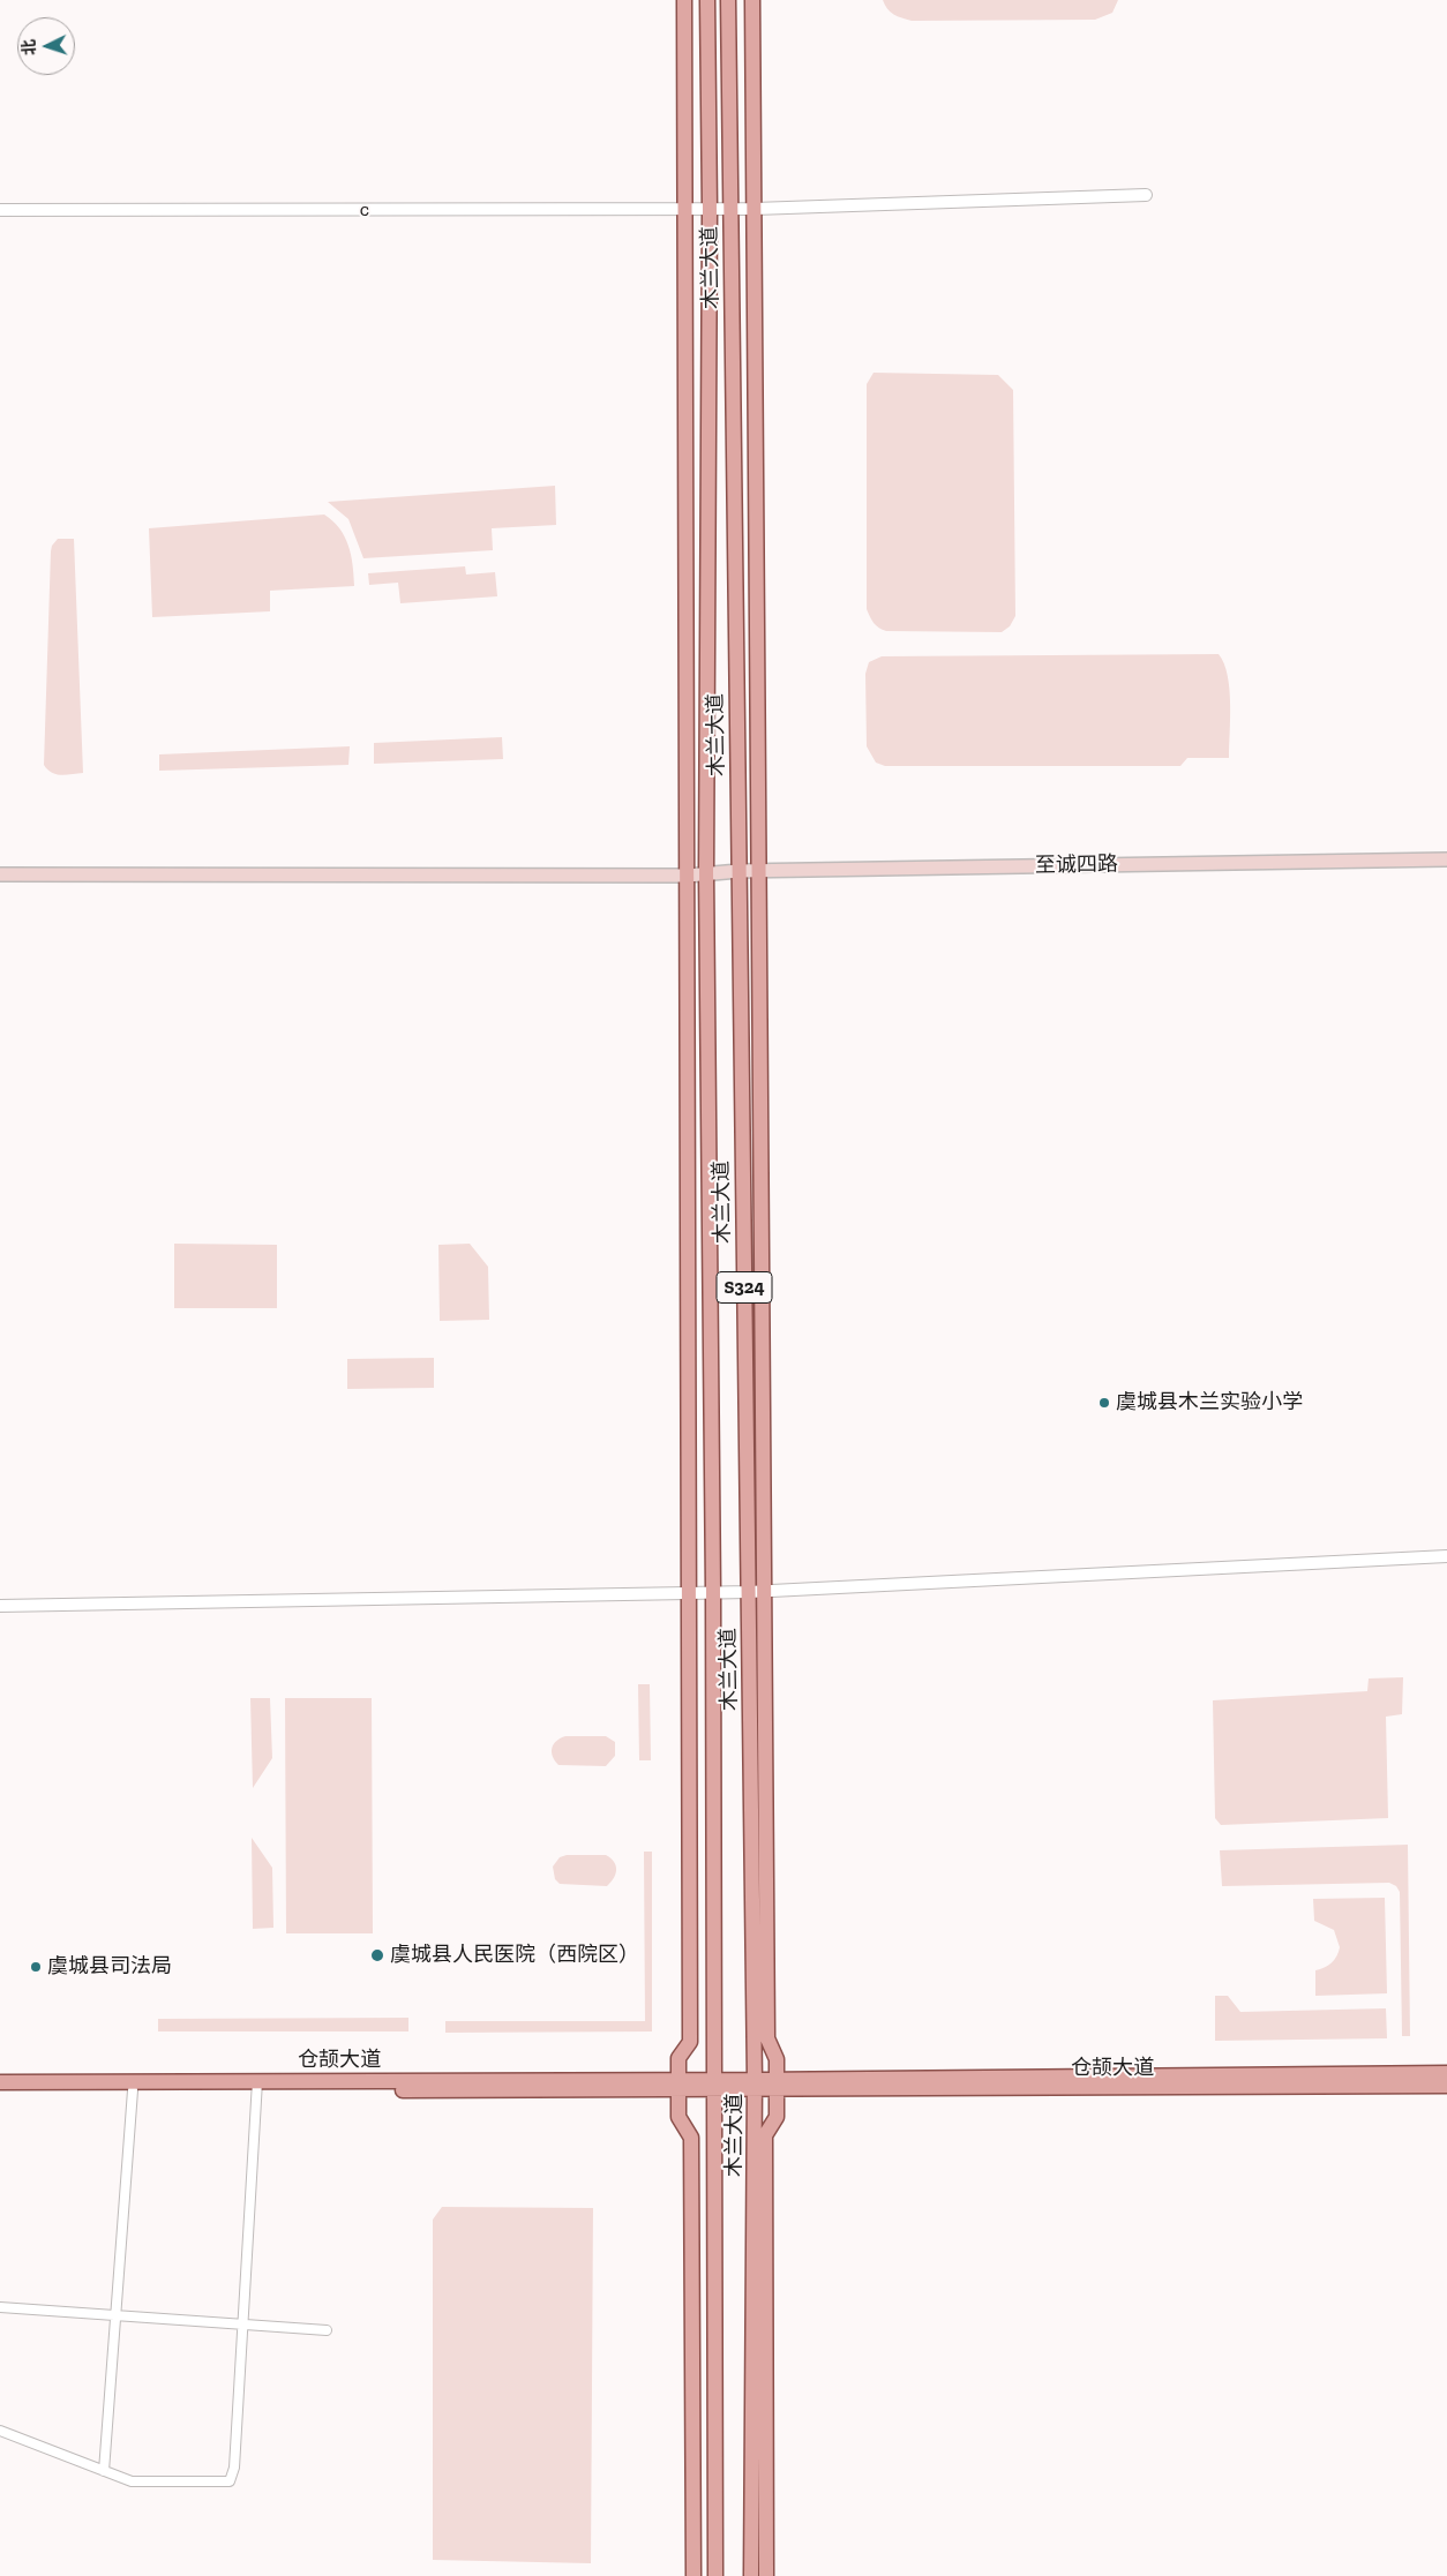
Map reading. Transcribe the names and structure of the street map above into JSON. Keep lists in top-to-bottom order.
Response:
{
  "streets": {
    "main road": [
      "木兰大道",
      "至诚四路",
      "S324",
      "仓颉大道"
    ],
    "street": ["c"]
  },
  "crossings": [
    ["c", "木兰大道"],
    ["木兰大道", "至诚四路"],
    ["木兰大道", "仓颉大道"]
  ],
  "places": ["虞城县木兰实验小学", "虞城县人民医院（西院区）", "虞城县司法局"],
  "north": "left"
}
